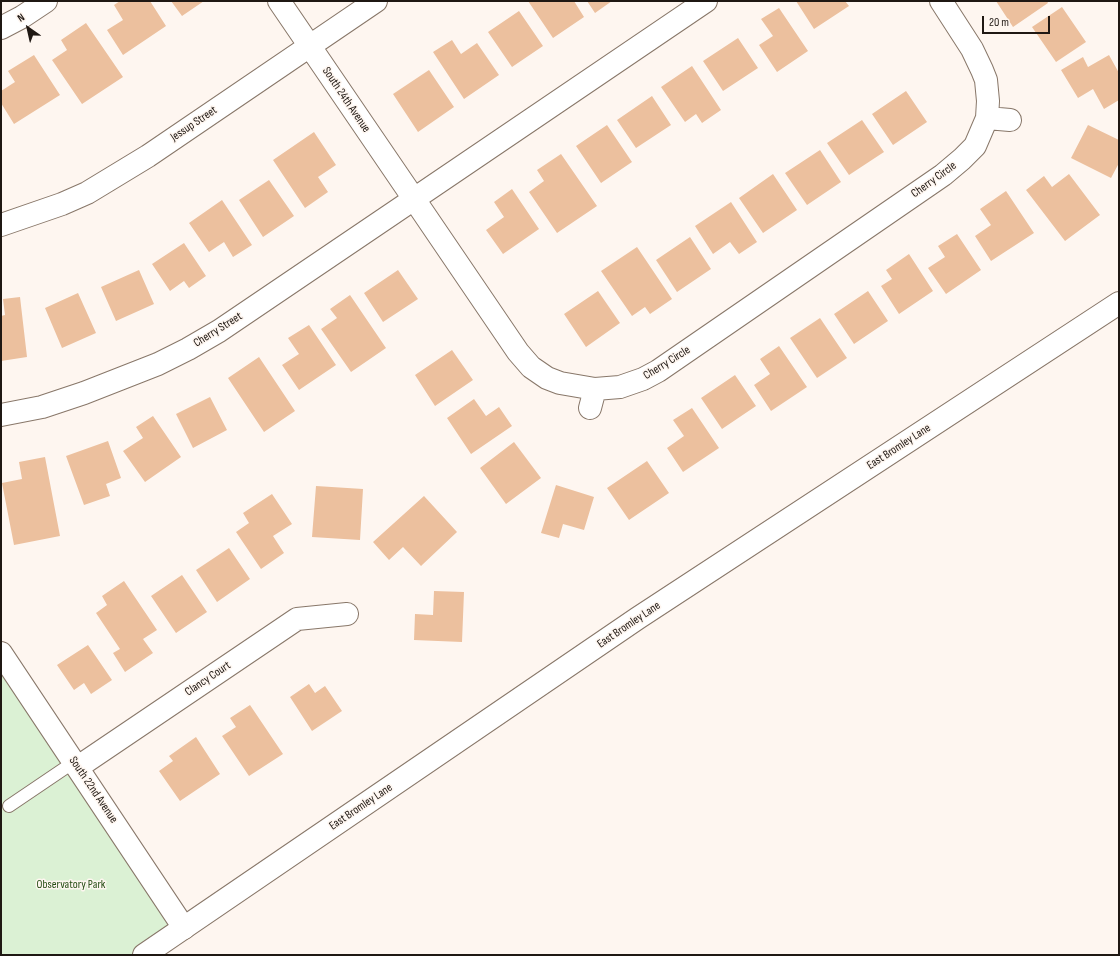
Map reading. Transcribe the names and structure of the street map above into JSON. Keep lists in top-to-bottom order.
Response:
{
  "streets": {
    "street": [
      "South 24th Avenue",
      "Jessup Street",
      "Cherry Circle",
      "Cherry Street",
      "East Bromley Lane",
      "Clancy Court",
      "South 22nd Avenue"
    ]
  },
  "crossings": [
    ["South 24th Avenue", "Jessup Street"],
    ["South 24th Avenue", "Cherry Circle"],
    ["South 24th Avenue", "Cherry Street"],
    ["Cherry Circle", "Cherry Street"],
    ["East Bromley Lane", "South 22nd Avenue"],
    ["Clancy Court", "South 22nd Avenue"]
  ],
  "parks": ["Observatory Park"],
  "scale_bar": "20 m",
  "north": "top left"
}
